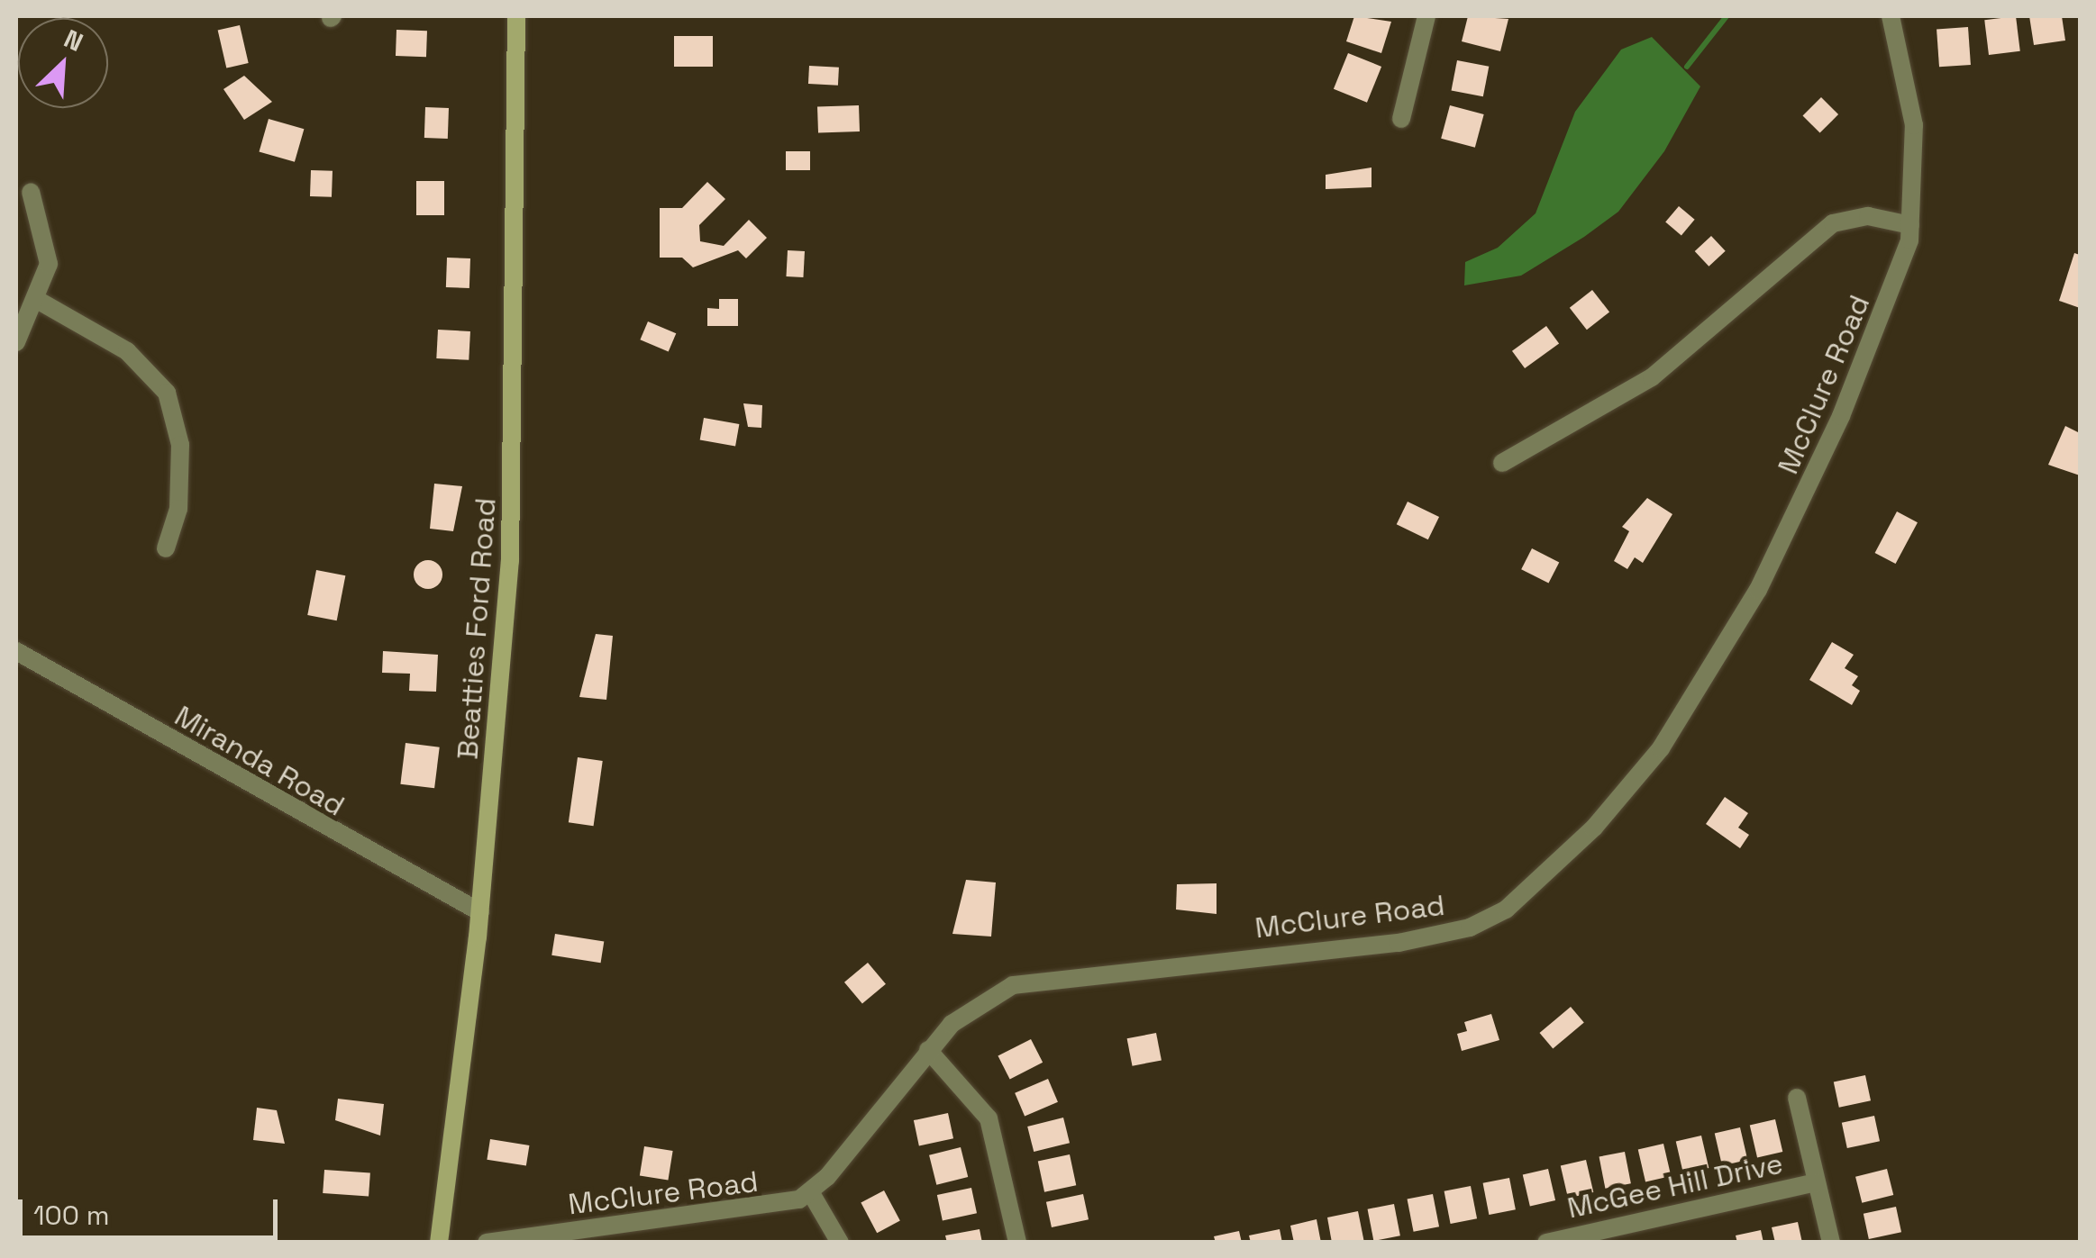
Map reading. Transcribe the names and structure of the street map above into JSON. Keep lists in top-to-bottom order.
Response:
{
  "streets": {
    "main road": ["Beatties Ford Road"],
    "street": ["McClure Road", "Miranda Road", "McGee Hill Drive"]
  },
  "crossings": [
    ["Beatties Ford Road", "Miranda Road"]
  ],
  "scale_bar": "100 m",
  "north": "top right"
}
